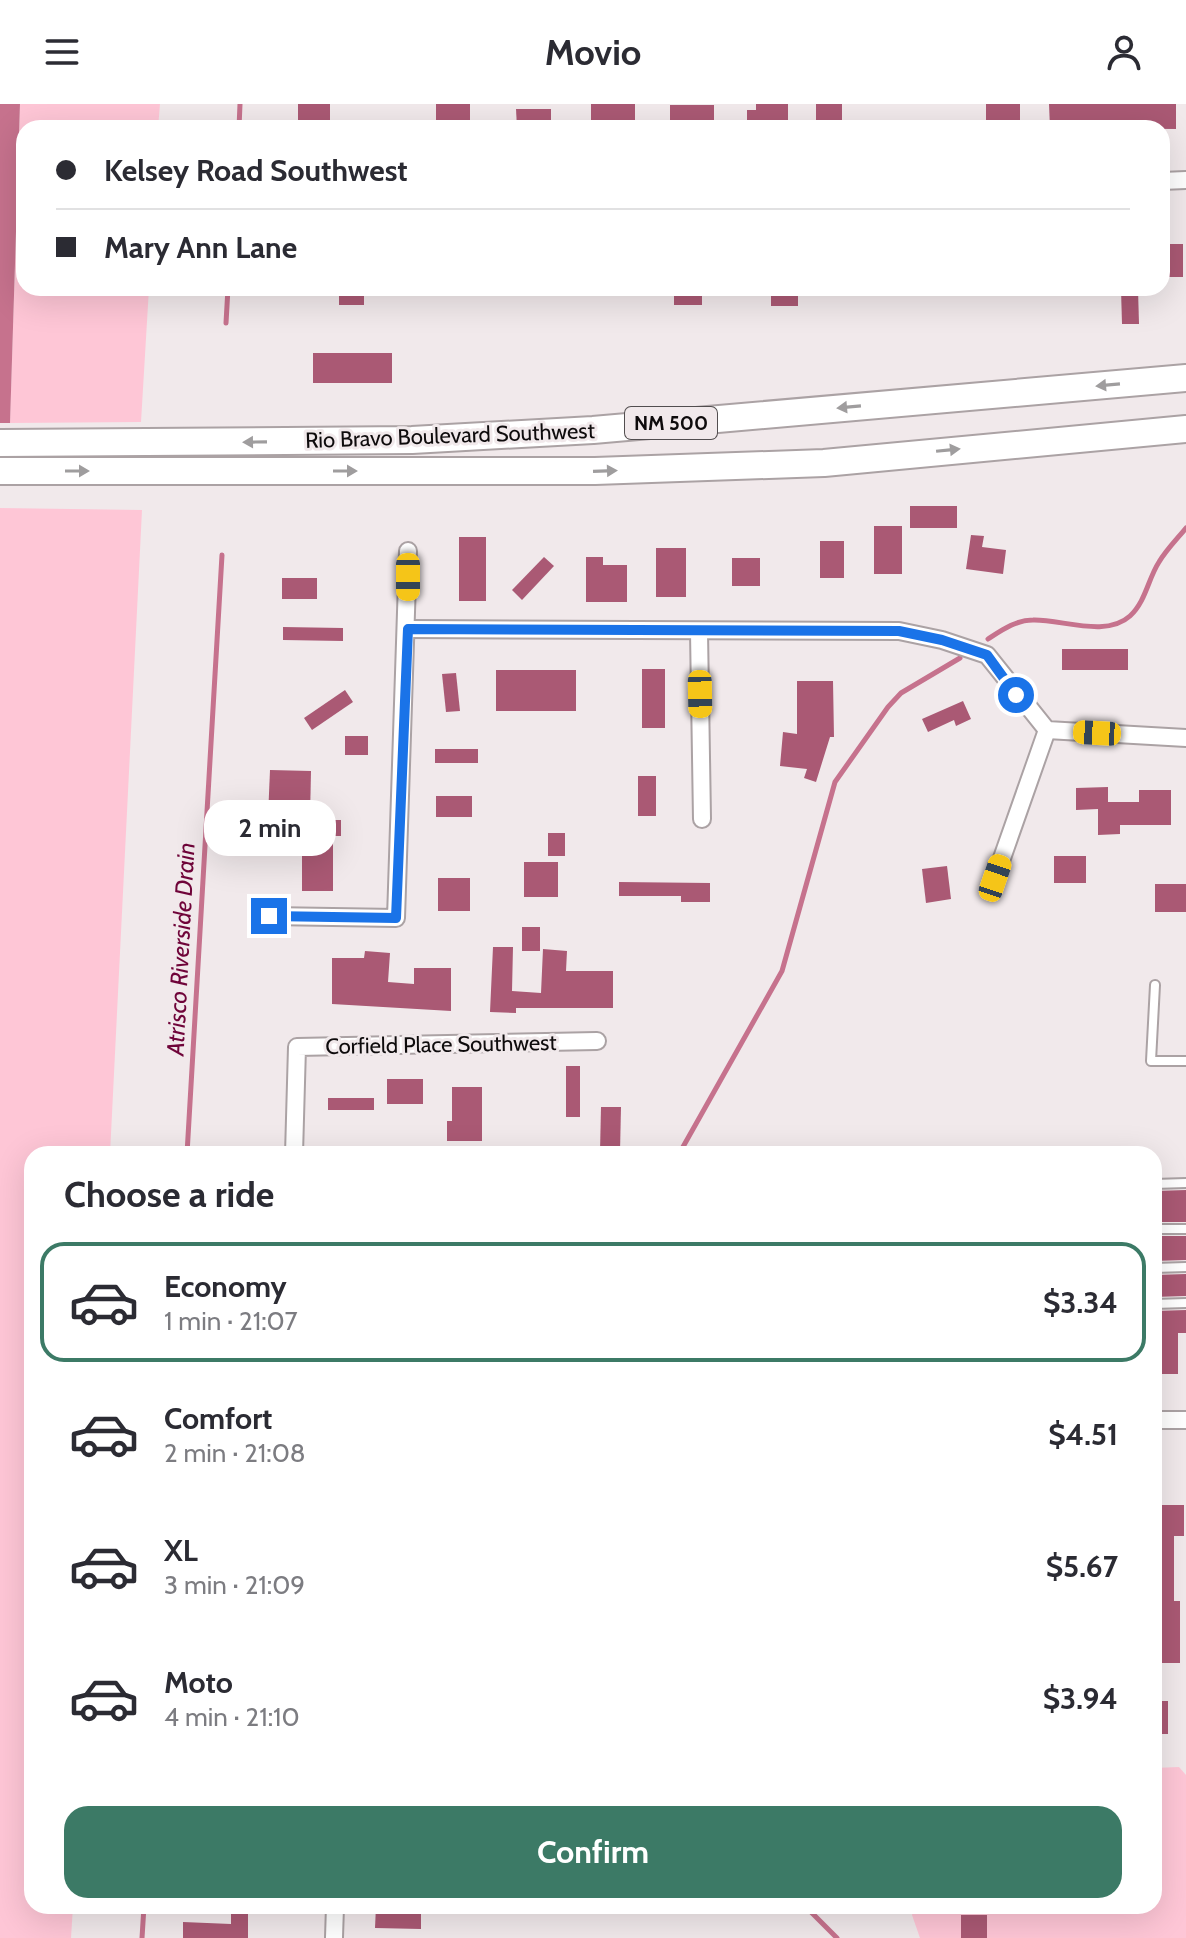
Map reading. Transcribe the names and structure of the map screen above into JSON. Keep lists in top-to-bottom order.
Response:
{
  "streets": {
    "main road": ["NM 500", "Rio Bravo Boulevard Southwest"],
    "street": ["Corfield Place Southwest"]
  },
  "water": ["Atrisco Riverside Drain"],
  "page": {
    "header": "Movio",
    "banner": ["Kelsey Road Southwest", "Mary Ann Lane"],
    "bubble": "2 min",
    "heading": "Choose a ride",
    "list": [
      {
        "name": "Economy",
        "note": "1 min · 21:07",
        "value": "$3.34"
      },
      {
        "name": "Comfort",
        "note": "2 min · 21:08",
        "value": "$4.51"
      },
      {
        "name": "XL",
        "note": "3 min · 21:09",
        "value": "$5.67"
      },
      {
        "name": "Moto",
        "note": "4 min · 21:10",
        "value": "$3.94"
      }
    ],
    "buttons": "Confirm"
  }
}
